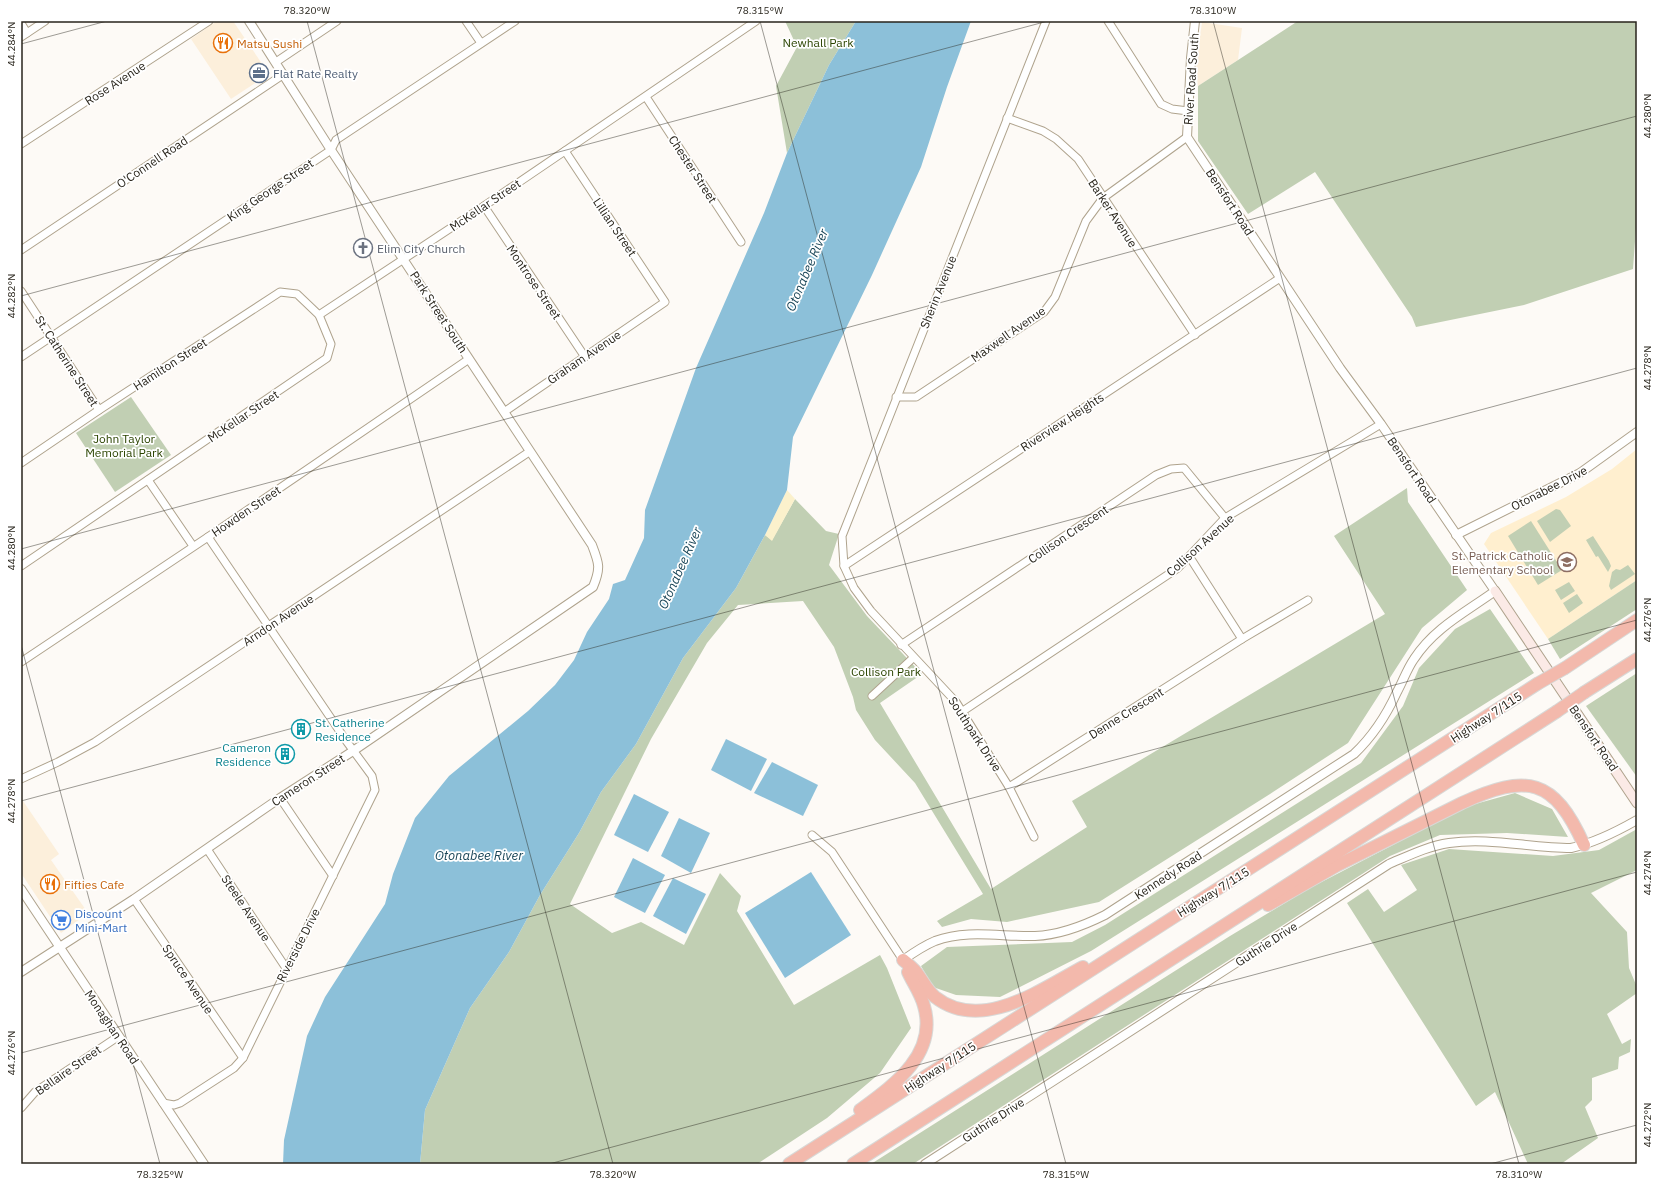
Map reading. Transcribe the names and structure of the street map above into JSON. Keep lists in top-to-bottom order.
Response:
{
  "streets": {
    "highway": ["Highway 7/115"],
    "main road": ["Bensfort Road"],
    "street": [
      "River Road South",
      "Rose Avenue",
      "O'Connell Road",
      "Chester Street",
      "King George Street",
      "McKellar Street",
      "Barker Avenue",
      "Lillian Street",
      "Montrose Street",
      "Sherin Avenue",
      "Park Street South",
      "Maxwell Avenue",
      "Graham Avenue",
      "St. Catherine Street",
      "Hamilton Street",
      "Riverview Heights",
      "Otonabee Drive",
      "Howden Street",
      "Collison Crescent",
      "Collison Avenue",
      "Arndon Avenue",
      "Denne Crescent",
      "Southpark Drive",
      "Cameron Street",
      "Kennedy Road",
      "Steele Avenue",
      "Guthrie Drive",
      "Riverside Drive",
      "Spruce Avenue",
      "Monaghan Road",
      "Bellaire Street"
    ]
  },
  "crossings": [
    ["River Road South", "Bensfort Road"],
    ["River Road South", "Maxwell Avenue"],
    ["O'Connell Road", "Park Street South"],
    ["Chester Street", "McKellar Street"],
    ["King George Street", "Park Street South"],
    ["King George Street", "St. Catherine Street"],
    ["Bensfort Road", "Maxwell Avenue"],
    ["Bensfort Road", "Riverview Heights"],
    ["Bensfort Road", "Otonabee Drive"],
    ["Bensfort Road", "Collison Avenue"],
    ["Bensfort Road", "Kennedy Road"],
    ["McKellar Street", "Lillian Street"],
    ["McKellar Street", "Montrose Street"],
    ["McKellar Street", "Park Street South"],
    ["McKellar Street", "Hamilton Street"],
    ["Barker Avenue", "Sherin Avenue"],
    ["Barker Avenue", "Maxwell Avenue"],
    ["Barker Avenue", "Riverview Heights"],
    ["Lillian Street", "Graham Avenue"],
    ["Montrose Street", "Graham Avenue"],
    ["Sherin Avenue", "Maxwell Avenue"],
    ["Sherin Avenue", "Riverview Heights"],
    ["Sherin Avenue", "Southpark Drive"],
    ["Park Street South", "Graham Avenue"],
    ["Park Street South", "Howden Street"],
    ["Park Street South", "Arndon Avenue"],
    ["Park Street South", "Cameron Street"],
    ["St. Catherine Street", "Hamilton Street"],
    ["Riverview Heights", "Southpark Drive"],
    ["Collison Crescent", "Collison Avenue"],
    ["Collison Crescent", "Southpark Drive"],
    ["Collison Avenue", "Southpark Drive"],
    ["Denne Crescent", "Southpark Drive"],
    ["Cameron Street", "Steele Avenue"],
    ["Cameron Street", "Riverside Drive"],
    ["Cameron Street", "Spruce Avenue"],
    ["Cameron Street", "Monaghan Road"],
    ["Steele Avenue", "Riverside Drive"],
    ["Riverside Drive", "Spruce Avenue"],
    ["Riverside Drive", "Monaghan Road"],
    ["Monaghan Road", "Bellaire Street"]
  ],
  "water": ["Otonabee River"],
  "parks": ["Newhall Park", "John Taylor Memorial Park", "Collison Park"],
  "places": {
    "restaurant": ["Matsu Sushi", "Fifties Cafe"],
    "office": ["Flat Rate Realty"],
    "church": ["Elim City Church"],
    "school or university": ["St. Patrick Catholic Elementary School"],
    "building": ["St. Catherine Residence", "Cameron Residence"],
    "supermarket": ["Discount Mini-Mart"]
  },
  "coordinates": [
    "78.320°W",
    "78.315°W",
    "78.310°W",
    "44.284°N",
    "44.280°N",
    "44.282°N",
    "44.278°N",
    "44.276°N",
    "44.274°N",
    "44.272°N",
    "78.325°W"
  ]
}
